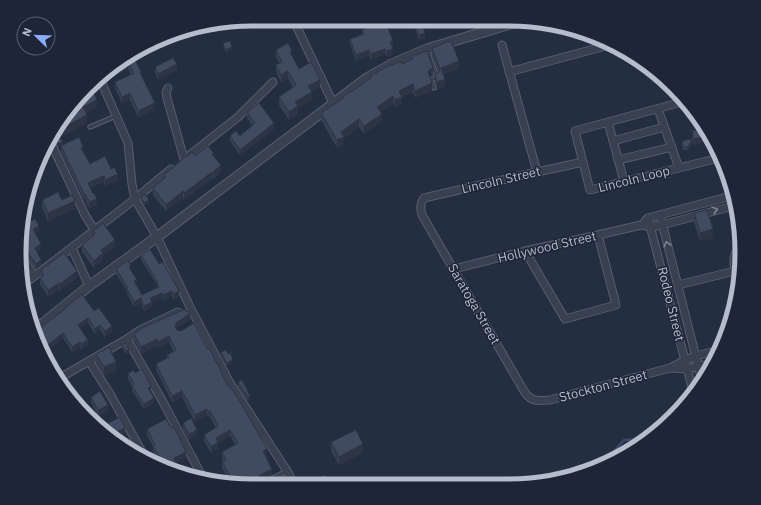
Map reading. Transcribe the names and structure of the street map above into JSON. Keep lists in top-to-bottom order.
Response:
{
  "streets": {
    "street": [
      "Lincoln Loop",
      "Lincoln Street",
      "Hollywood Street",
      "Saratoga Street",
      "Rodeo Street",
      "Stockton Street"
    ]
  },
  "crossings": [
    ["Lincoln Loop", "Lincoln Street"],
    ["Lincoln Street", "Saratoga Street"],
    ["Hollywood Street", "Saratoga Street"],
    ["Saratoga Street", "Stockton Street"]
  ],
  "north": "top left"
}
